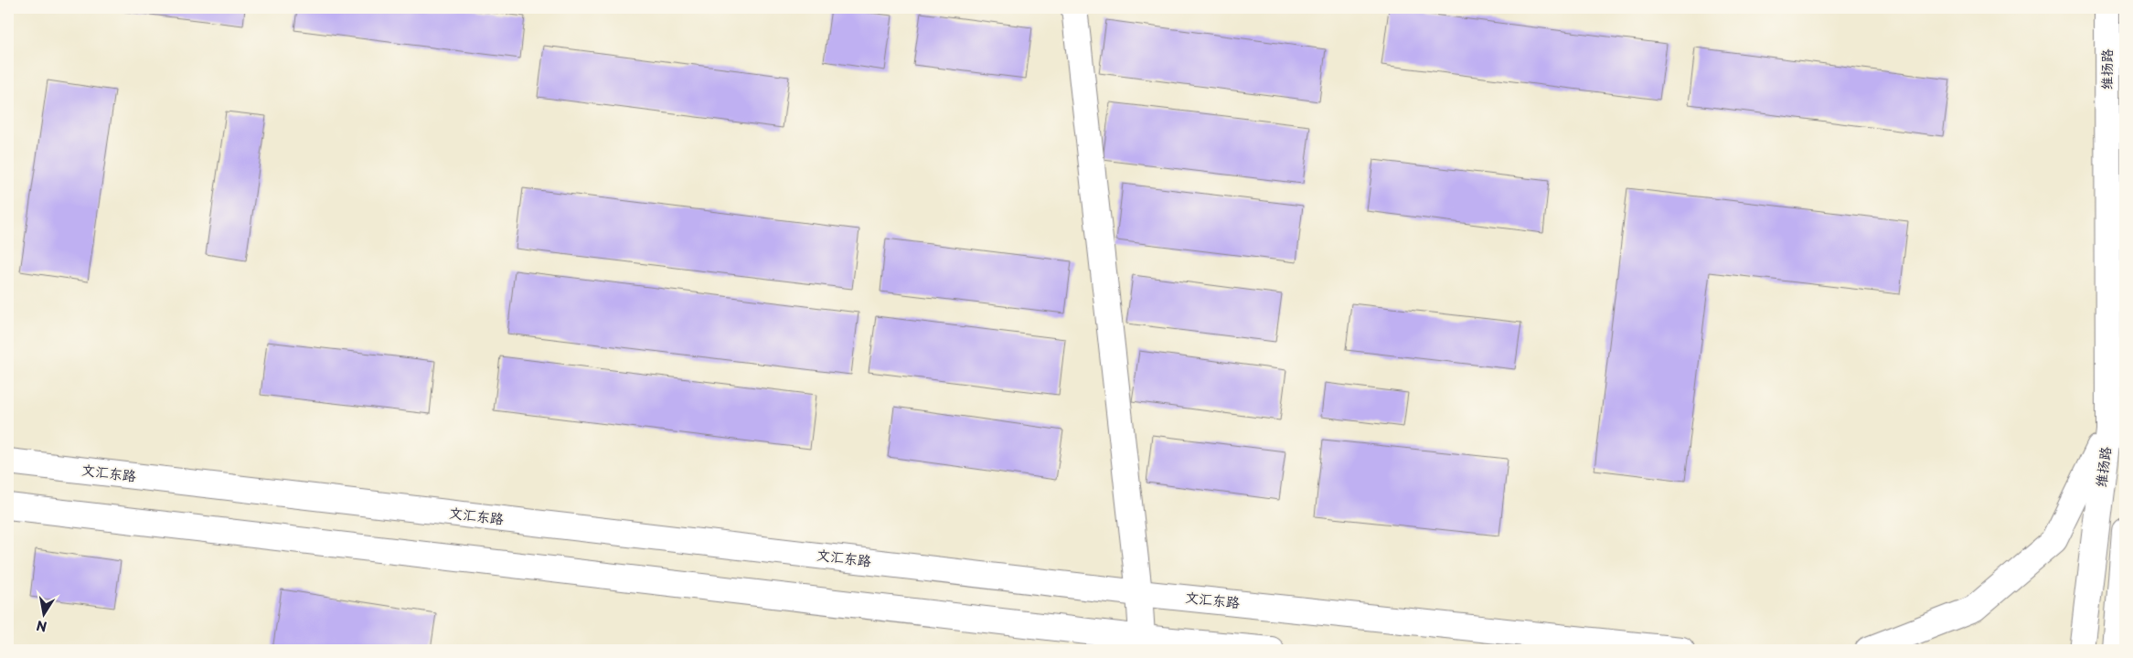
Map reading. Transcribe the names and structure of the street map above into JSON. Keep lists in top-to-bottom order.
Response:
{
  "streets": {
    "main road": ["维扬路", "文汇东路"]
  },
  "north": "bottom"
}
